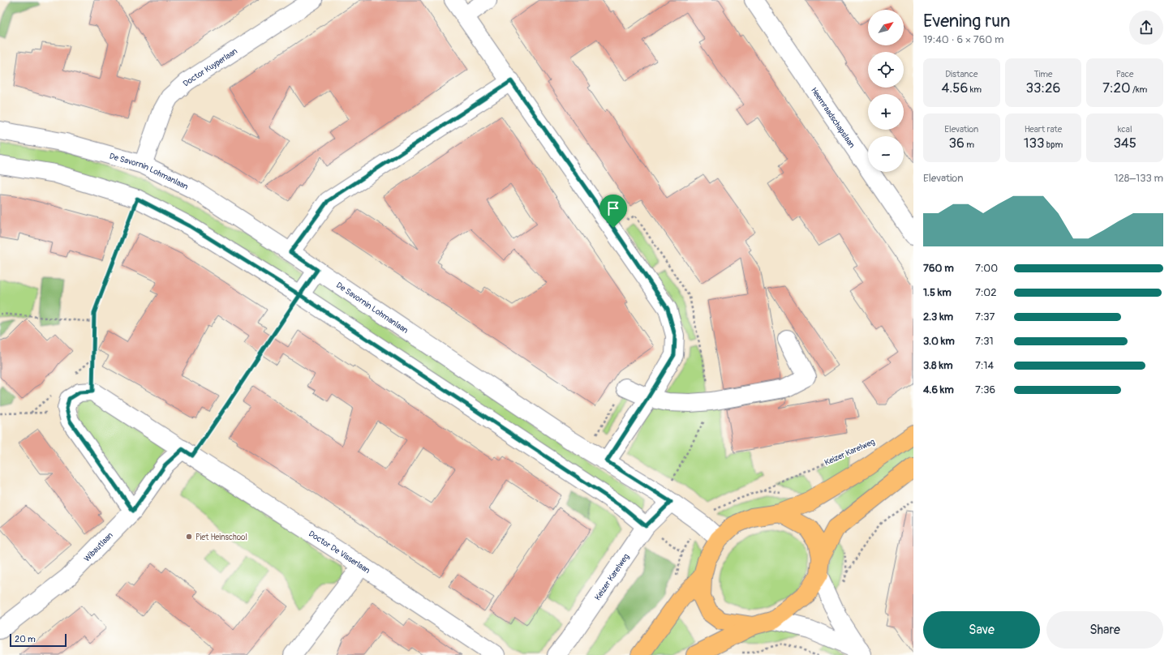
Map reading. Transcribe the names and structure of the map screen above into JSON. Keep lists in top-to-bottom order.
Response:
{
  "streets": {
    "street": [
      "Doctor Kuyperlaan",
      "Heemraadschapslaan",
      "De Savornin Lohmanlaan",
      "Keizer Karelweg",
      "Wibautlaan",
      "Doctor De Visserlaan"
    ]
  },
  "crossings": [
    ["Doctor Kuyperlaan", "De Savornin Lohmanlaan"],
    ["De Savornin Lohmanlaan", "Keizer Karelweg"],
    ["Wibautlaan", "Doctor De Visserlaan"]
  ],
  "places": ["Piet Heinschool"],
  "scale_bar": "20 m",
  "north": "top right",
  "page": {
    "heading": ["Evening run", "19:40 · 6 × 760 m"],
    "map_buttons": ["+", "−"],
    "stats": [
      ["Distance", "4.56 km"],
      ["Time", "33:26"],
      ["Pace", "7:20 /km"],
      ["Elevation", "36 m"],
      ["Heart rate", "133 bpm"],
      ["kcal", "345"]
    ],
    "chart": ["Elevation", "128–133 m"],
    "list": [
      {
        "name": "760 m",
        "note": "7:00"
      },
      {
        "name": "1.5 km",
        "note": "7:02"
      },
      {
        "name": "2.3 km",
        "note": "7:37"
      },
      {
        "name": "3.0 km",
        "note": "7:31"
      },
      {
        "name": "3.8 km",
        "note": "7:14"
      },
      {
        "name": "4.6 km",
        "note": "7:36"
      }
    ],
    "buttons": ["Save", "Share"],
    "scale": "20 m"
  }
}
